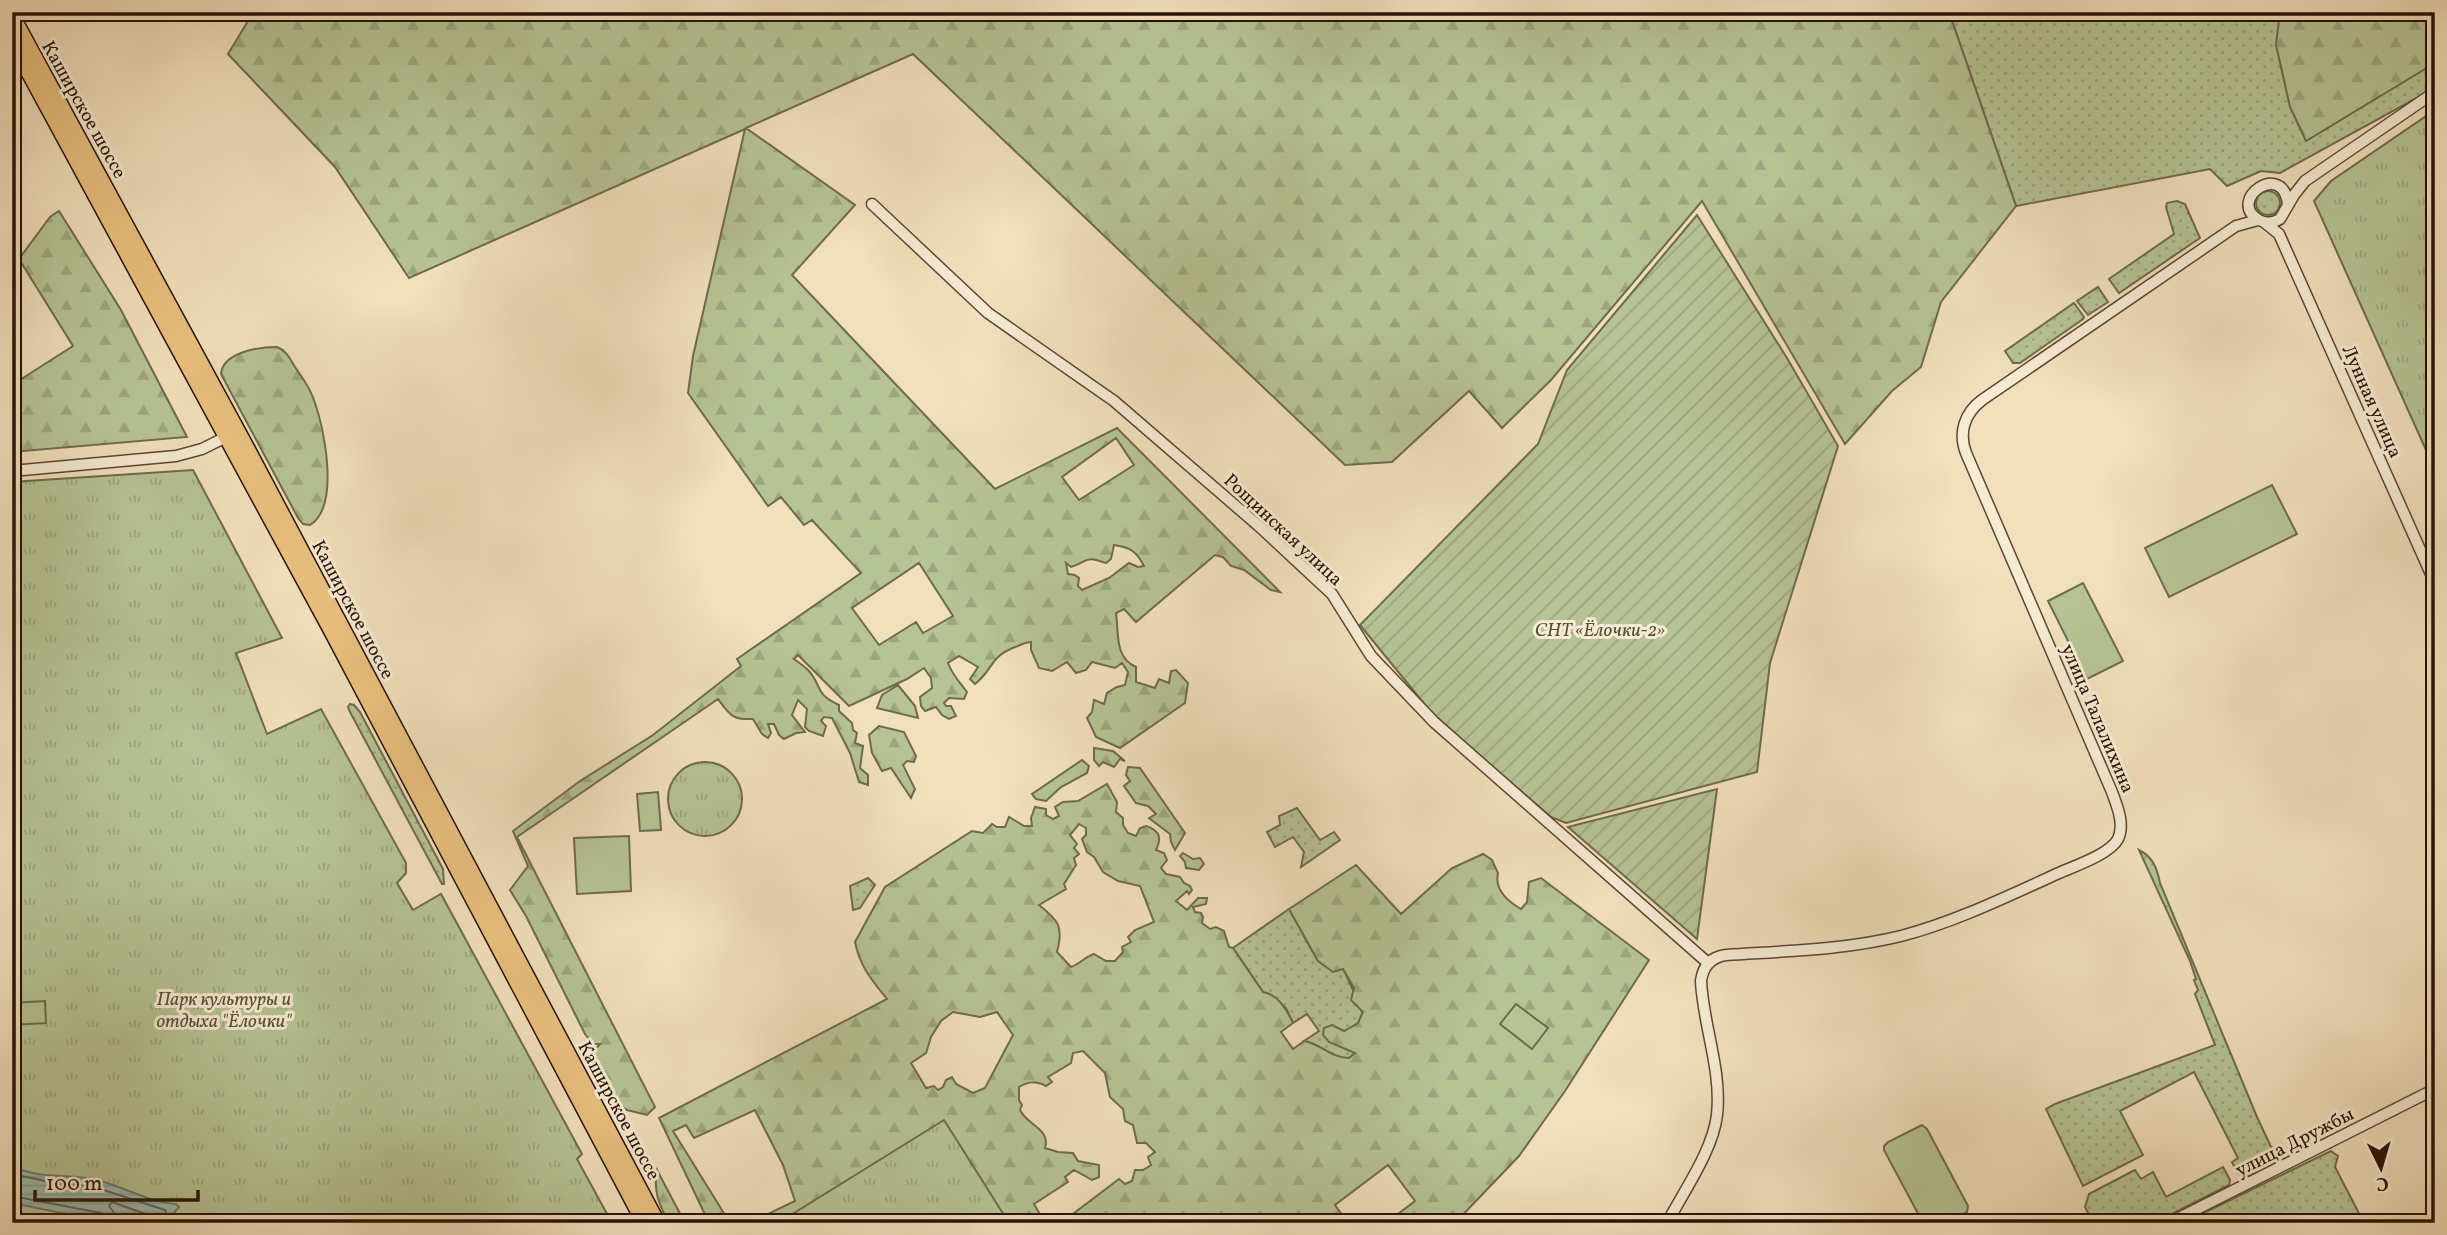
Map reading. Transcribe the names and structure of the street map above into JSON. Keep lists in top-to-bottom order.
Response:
{
  "streets": {
    "main road": ["Каширское шоссе"],
    "street": [
      "Лунная улица",
      "Рощинская улица",
      "улица Талалихина",
      "улица Дружбы"
    ]
  },
  "crossings": [
    ["Рощинская улица", "улица Талалихина"]
  ],
  "parks": ["СНТ «Ёлочки-2»", "Парк культуры и отдыха \"Ёлочки\""],
  "scale_bar": "100 m",
  "north": "bottom"
}
